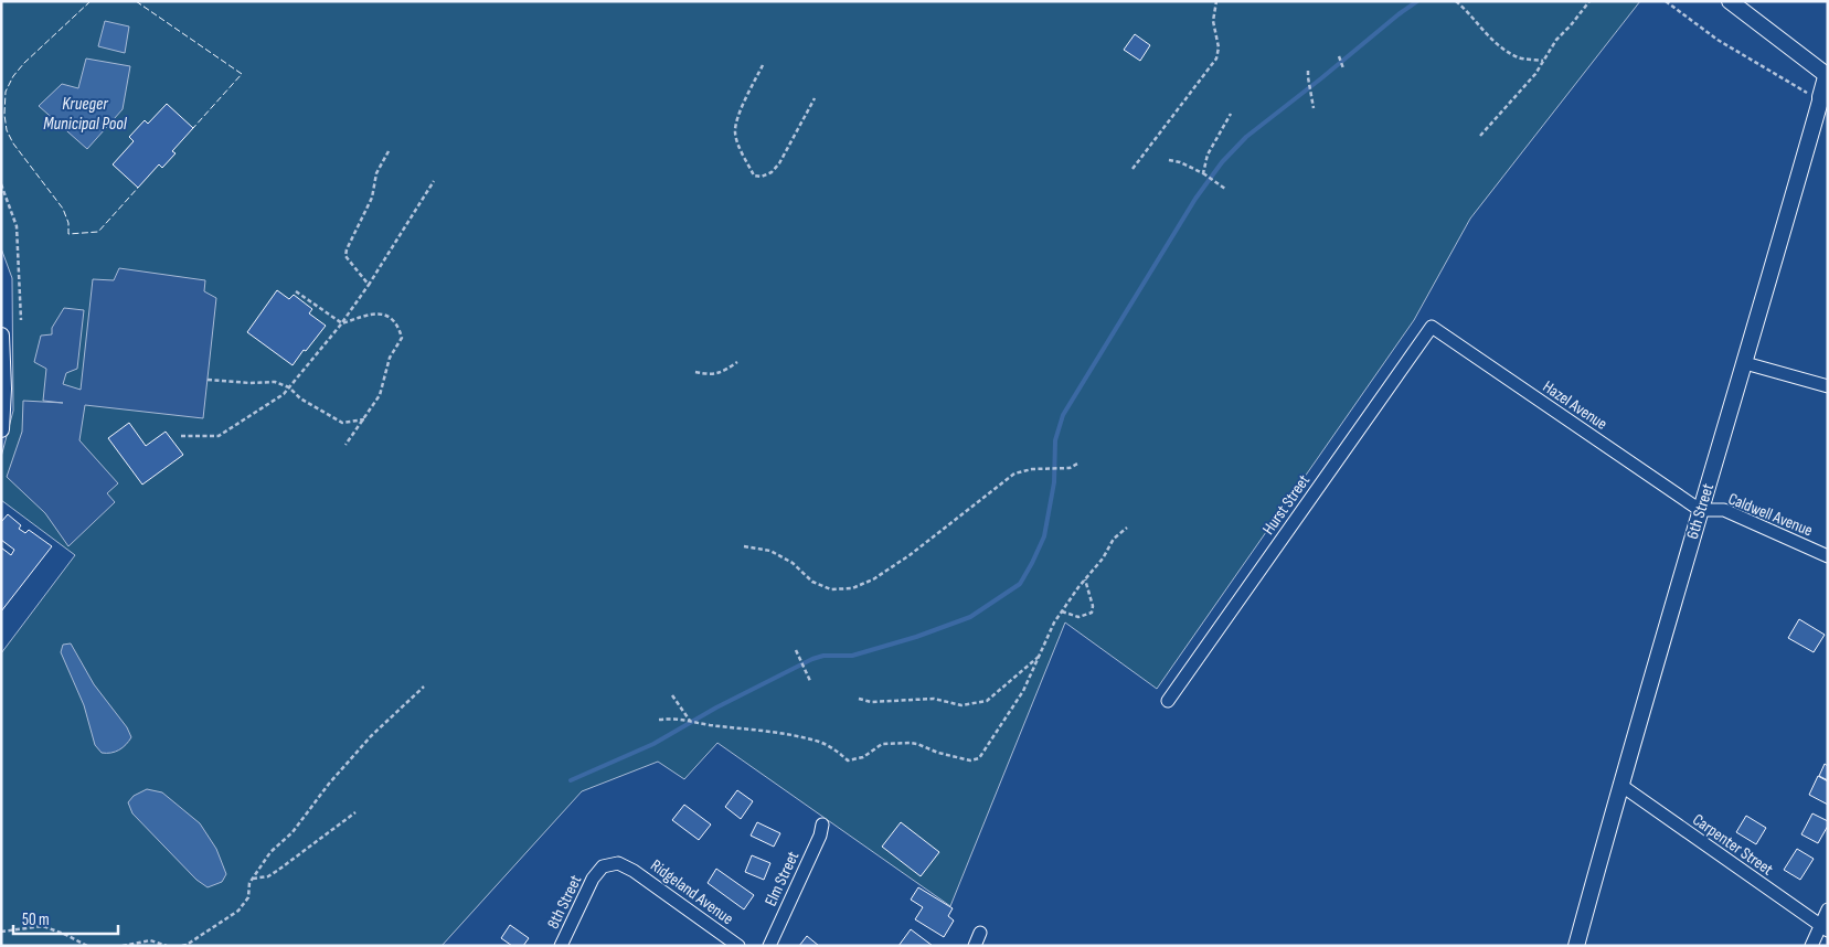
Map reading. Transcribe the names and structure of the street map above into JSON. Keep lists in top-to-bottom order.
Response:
{
  "streets": {
    "main road": ["6th Street"],
    "street": [
      "Hazel Avenue",
      "Hurst Street",
      "Caldwell Avenue",
      "Carpenter Street",
      "Elm Street",
      "Ridgeland Avenue",
      "8th Street"
    ]
  },
  "crossings": [
    ["Hazel Avenue", "Hurst Street"],
    ["Hazel Avenue", "6th Street"],
    ["Hazel Avenue", "Caldwell Avenue"],
    ["6th Street", "Caldwell Avenue"],
    ["6th Street", "Carpenter Street"],
    ["Ridgeland Avenue", "8th Street"]
  ],
  "water": ["Krueger Municipal Pool"],
  "scale_bar": "50 m"
}
